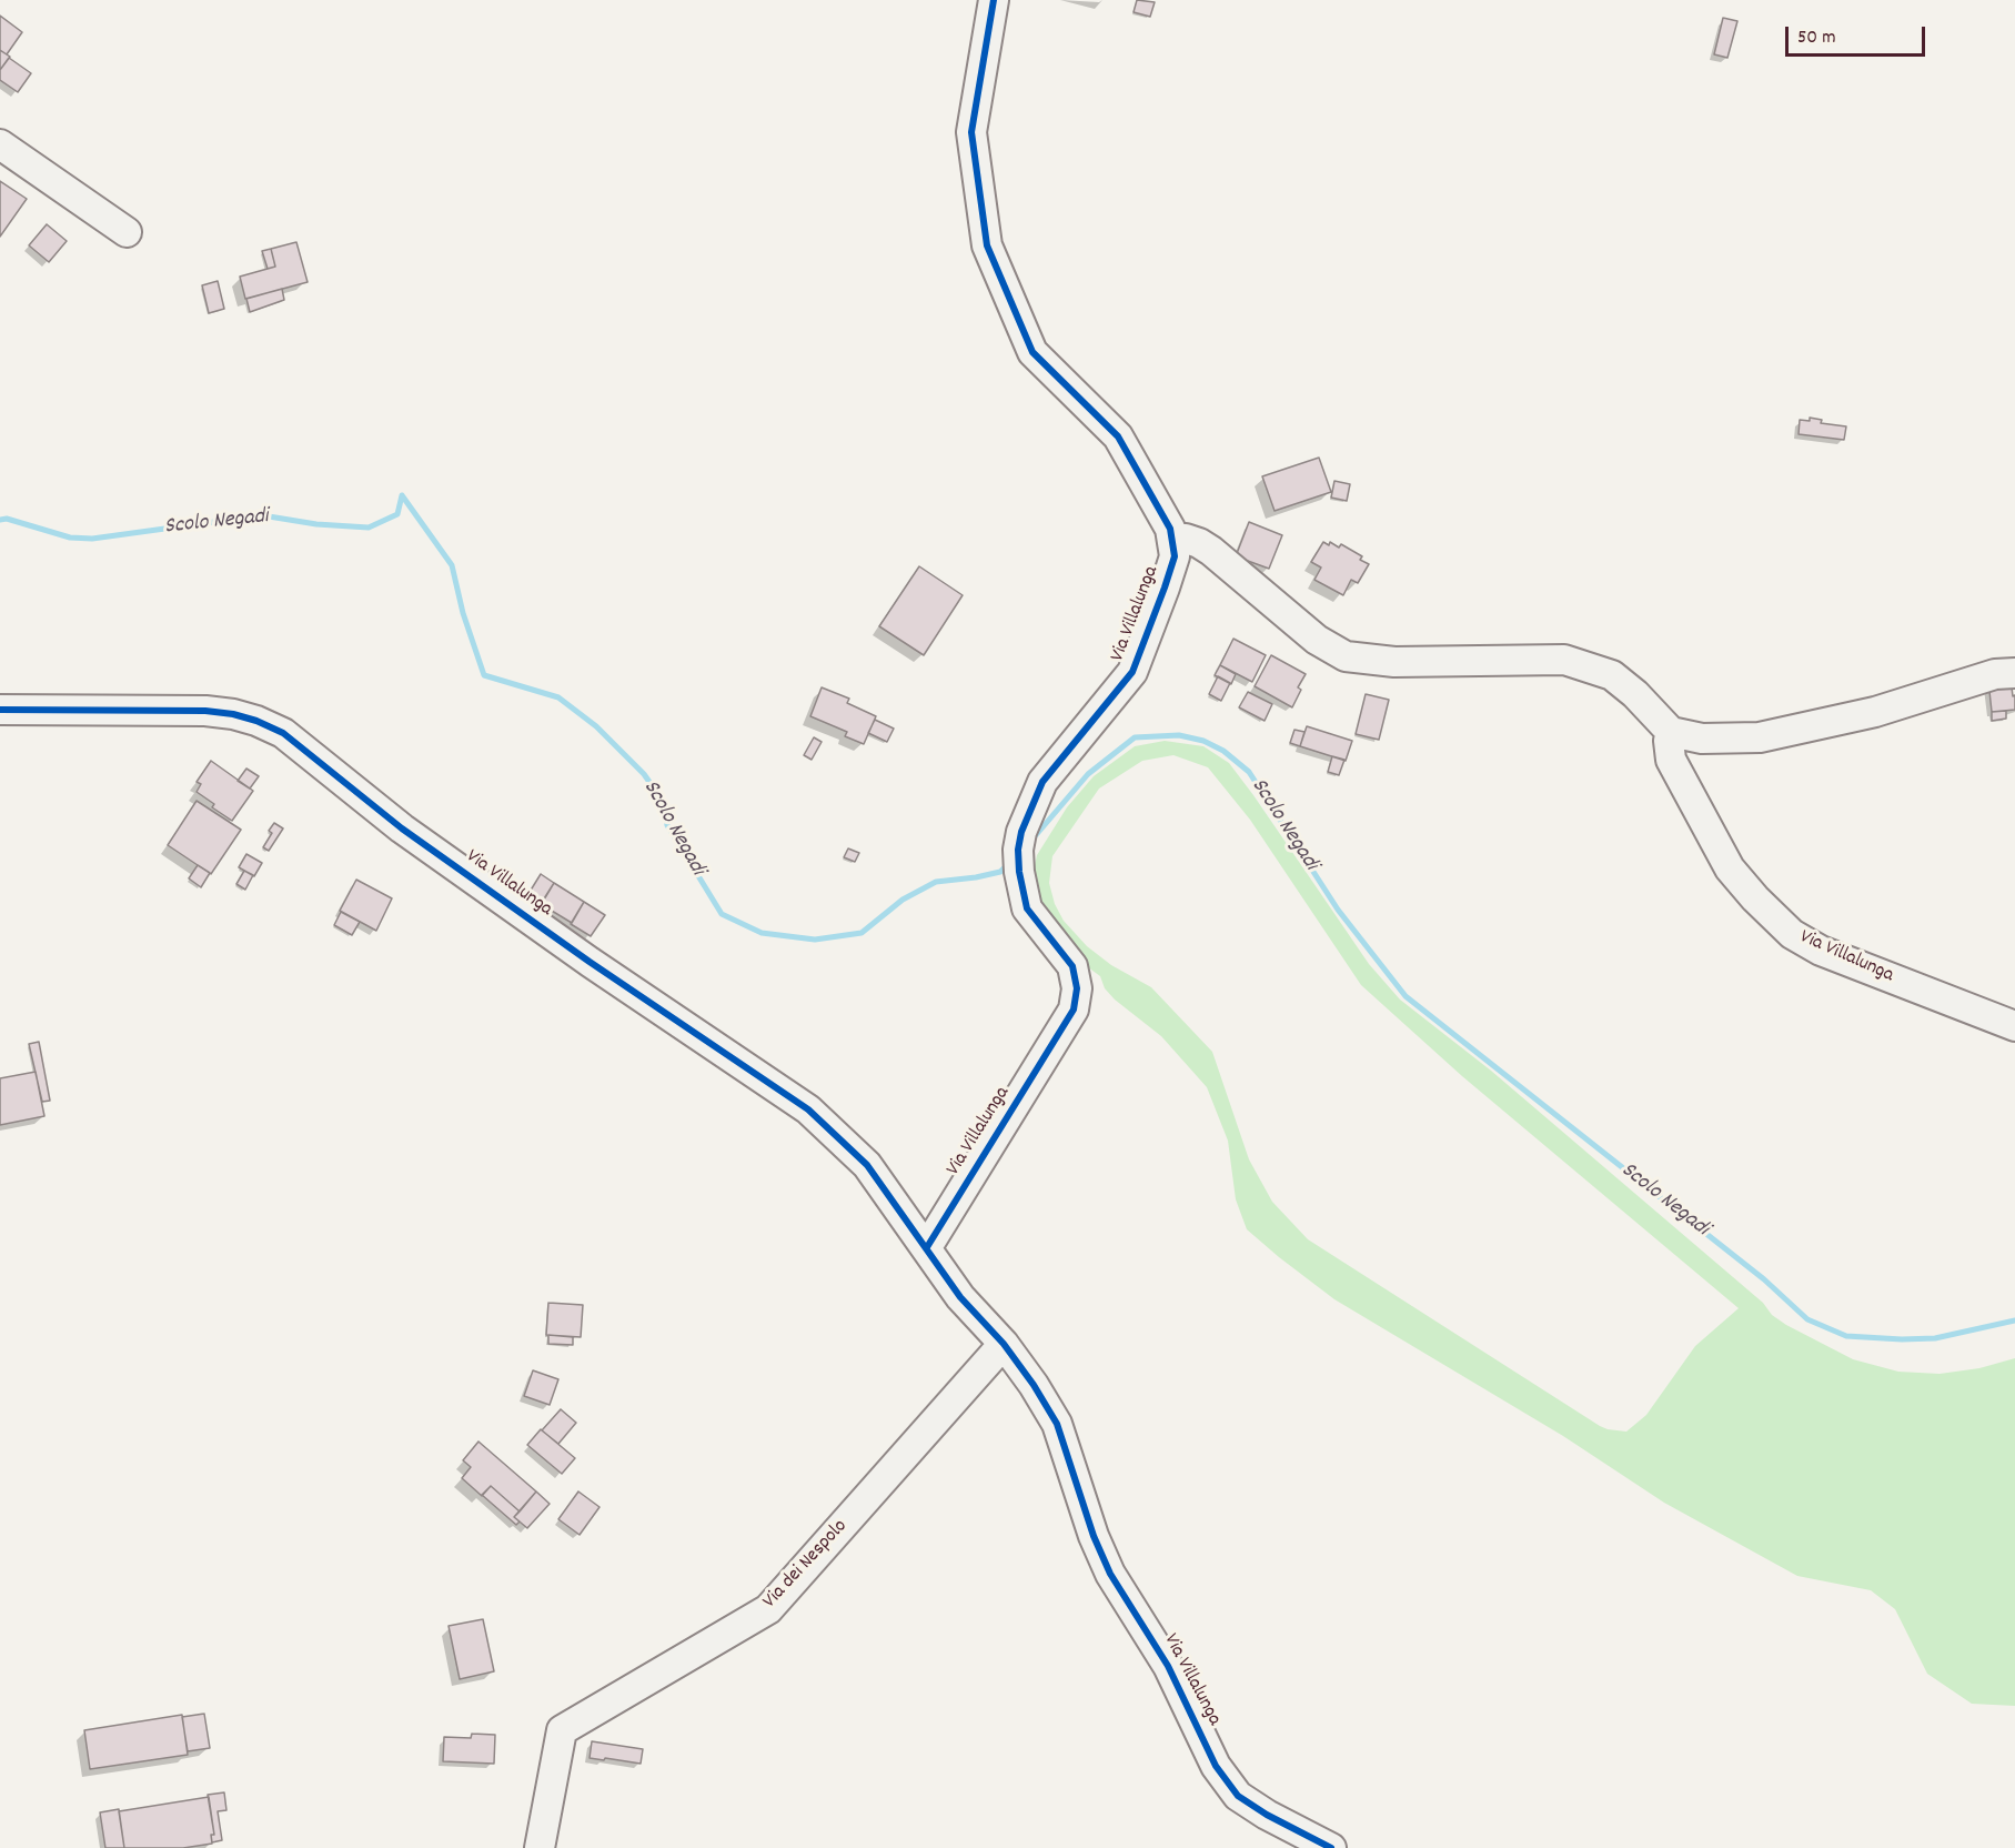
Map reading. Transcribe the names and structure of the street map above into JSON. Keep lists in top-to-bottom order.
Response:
{
  "streets": {
    "street": ["Via Villalunga", "Via dei Nespolo"]
  },
  "crossings": [
    ["Via Villalunga", "Via dei Nespolo"]
  ],
  "water": ["Scolo Negadi"],
  "scale_bar": "50 m"
}
